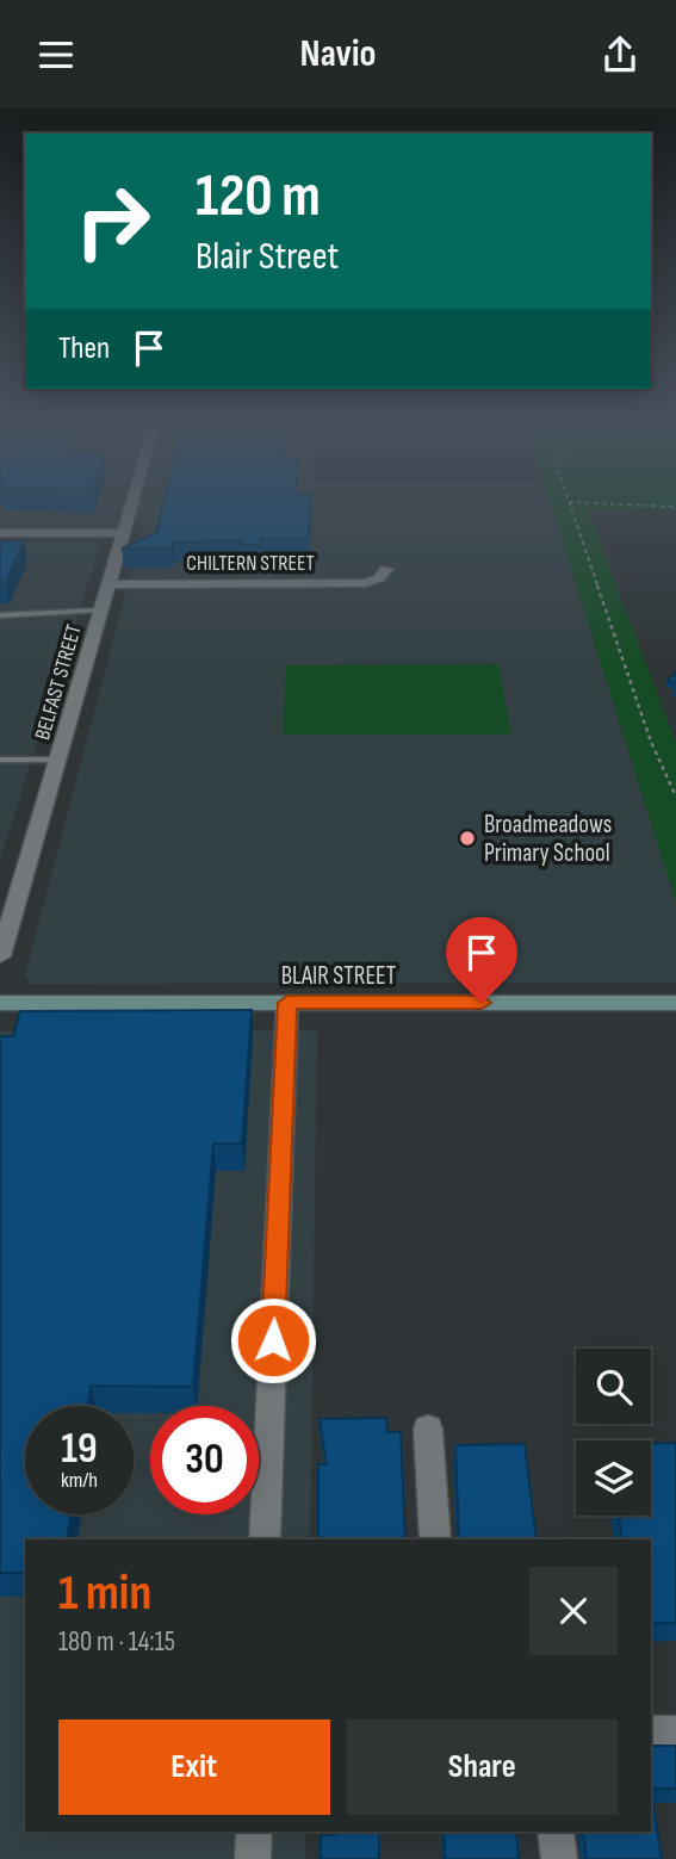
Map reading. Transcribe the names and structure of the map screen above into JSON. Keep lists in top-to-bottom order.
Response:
{
  "streets": {
    "street": ["CHILTERN STREET", "BELFAST STREET", "BLAIR STREET"]
  },
  "crossings": [
    ["CHILTERN STREET", "BELFAST STREET"]
  ],
  "places": ["Broadmeadows Primary School"],
  "page": {
    "header": "Navio",
    "turn": ["120 m", "Blair Street"],
    "then": "Then",
    "speed": "19 km/h",
    "limit": "30",
    "heading": ["1 min", "180 m · 14:15"],
    "buttons": ["Exit", "Share"]
  }
}
